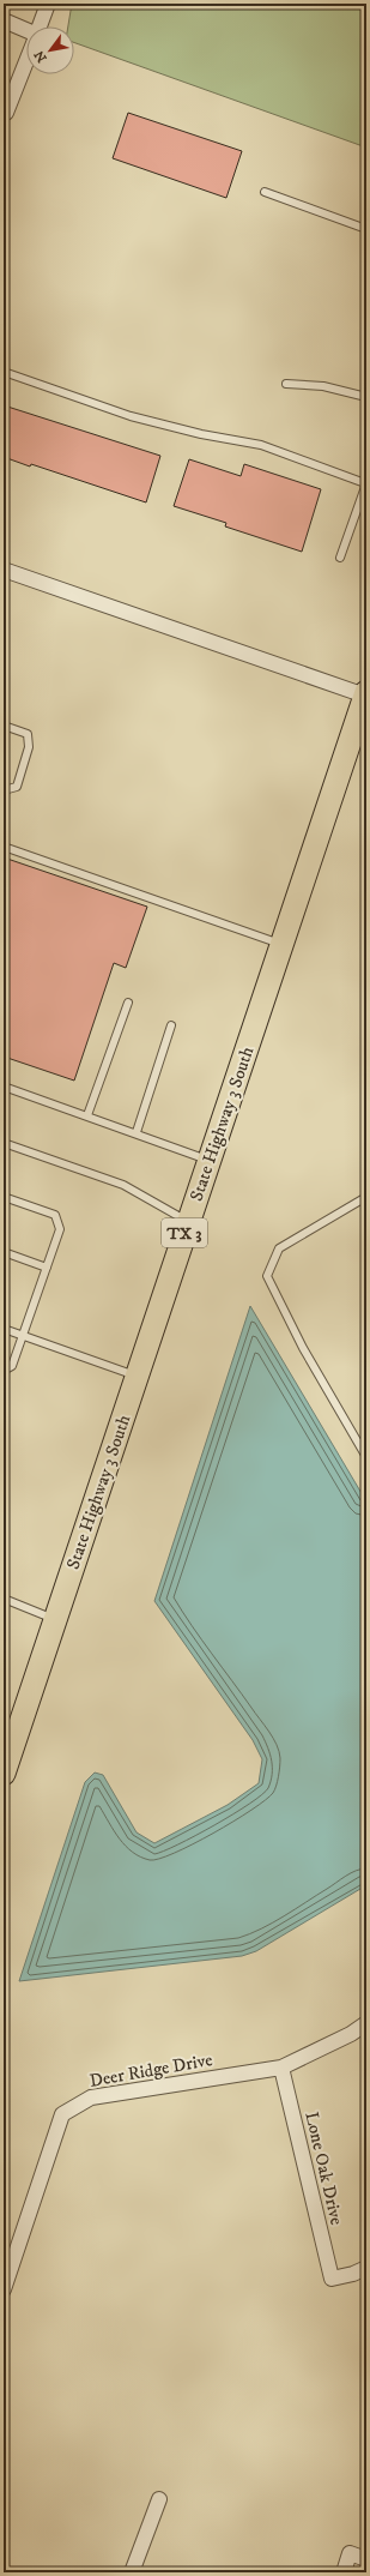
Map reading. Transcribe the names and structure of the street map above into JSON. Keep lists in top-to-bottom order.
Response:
{
  "streets": {
    "main road": ["State Highway 3 South", "TX 3"],
    "street": ["Deer Ridge Drive", "Lone Oak Drive"]
  },
  "crossings": [
    ["Deer Ridge Drive", "Lone Oak Drive"]
  ],
  "north": "bottom left"
}
